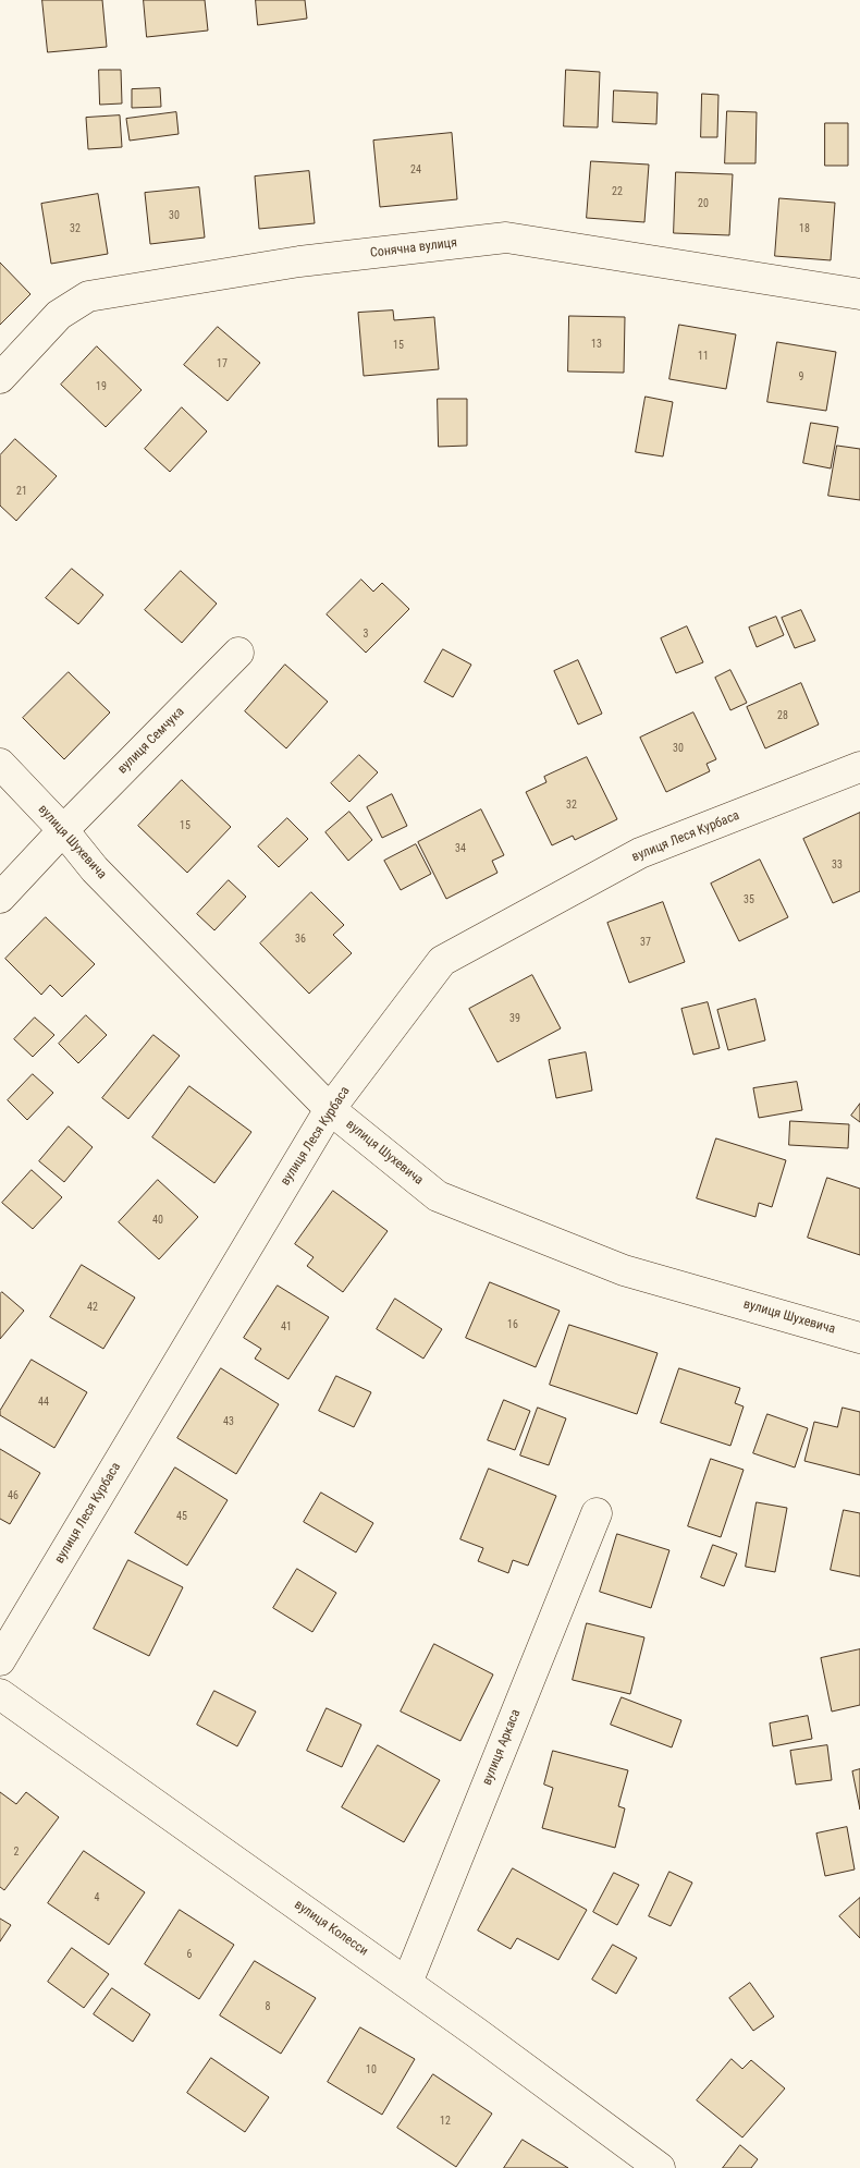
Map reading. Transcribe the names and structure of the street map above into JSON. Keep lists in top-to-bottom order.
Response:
{
  "streets": {
    "street": [
      "Сонячна вулиця",
      "вулиця Семчука",
      "вулиця Леся Курбаса",
      "вулиця Шухевича",
      "вулиця Аркаса",
      "вулиця Колесси"
    ]
  },
  "crossings": [
    ["вулиця Семчука", "вулиця Шухевича"],
    ["вулиця Леся Курбаса", "вулиця Шухевича"],
    ["вулиця Аркаса", "вулиця Колесси"]
  ],
  "house_numbers": [
    "24",
    "22",
    "20",
    "30",
    "32",
    "18",
    "13",
    "15",
    "11",
    "17",
    "9",
    "19",
    "21",
    "3",
    "28",
    "30",
    "32",
    "15",
    "34",
    "33",
    "35",
    "36",
    "37",
    "39",
    "40",
    "42",
    "16",
    "41",
    "44",
    "43",
    "46",
    "45",
    "2",
    "4",
    "6",
    "8",
    "10",
    "12"
  ]
}
